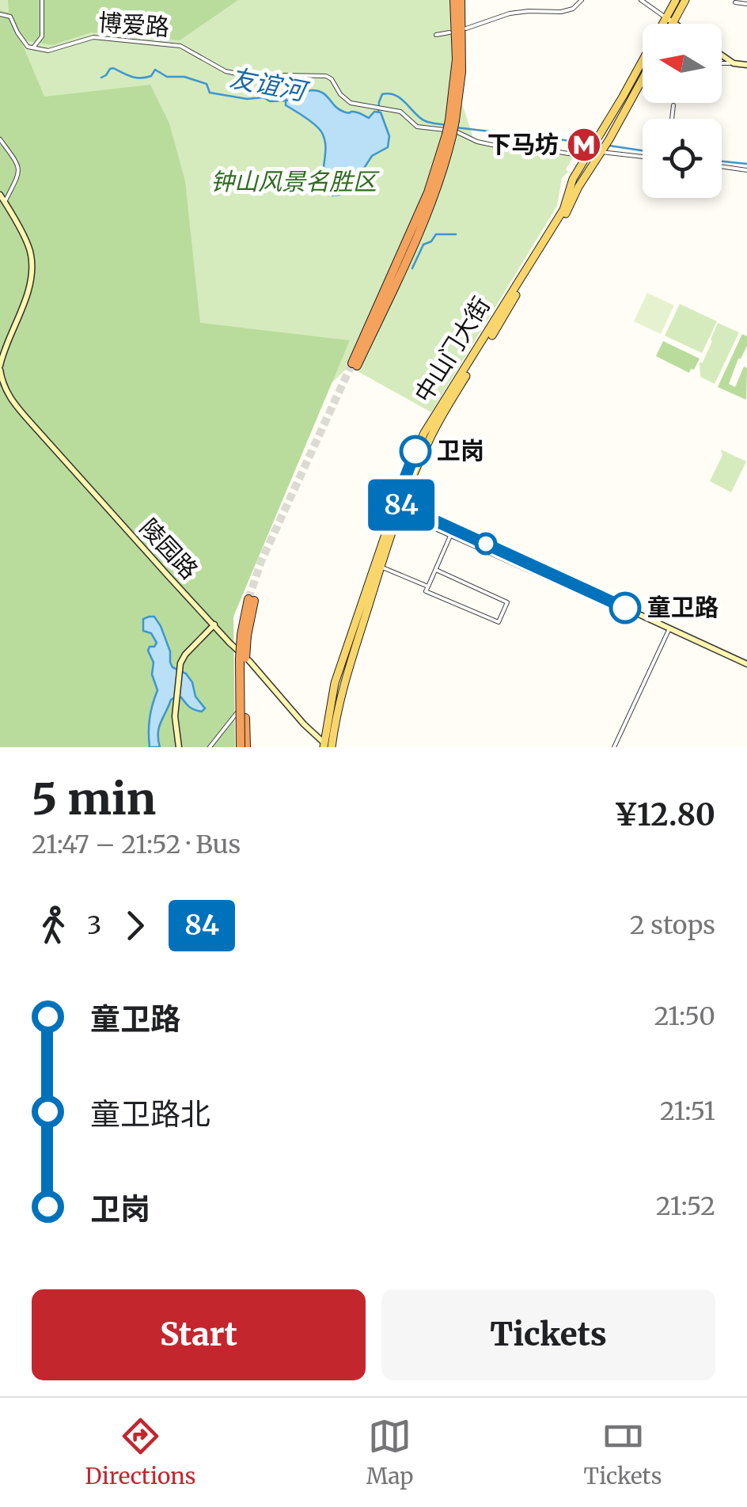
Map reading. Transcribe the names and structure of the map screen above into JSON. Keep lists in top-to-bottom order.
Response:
{
  "streets": {
    "main road": ["中山门大街"],
    "street": ["博爱路", "陵园路"]
  },
  "crossings": [
    ["博爱路", "中山门大街"],
    ["中山门大街", "陵园路"]
  ],
  "water": ["友谊河"],
  "parks": ["钟山风景名胜区"],
  "places": {
    "metro station": ["下马坊"],
    "other": ["卫岗", "童卫路"]
  },
  "lines": ["bus line 84"],
  "north": "left",
  "page": {
    "on_map": "84",
    "heading": ["5 min", "21:47 – 21:52 · Bus", "¥12.80"],
    "legs": ["3", "84", "2 stops"],
    "list": [
      {
        "name": "童卫路",
        "value": "21:50"
      },
      {
        "name": "童卫路北",
        "value": "21:51"
      },
      {
        "name": "卫岗",
        "value": "21:52"
      }
    ],
    "buttons": ["Start", "Tickets"],
    "tabs": ["Directions", "Map", "Tickets"]
  }
}
